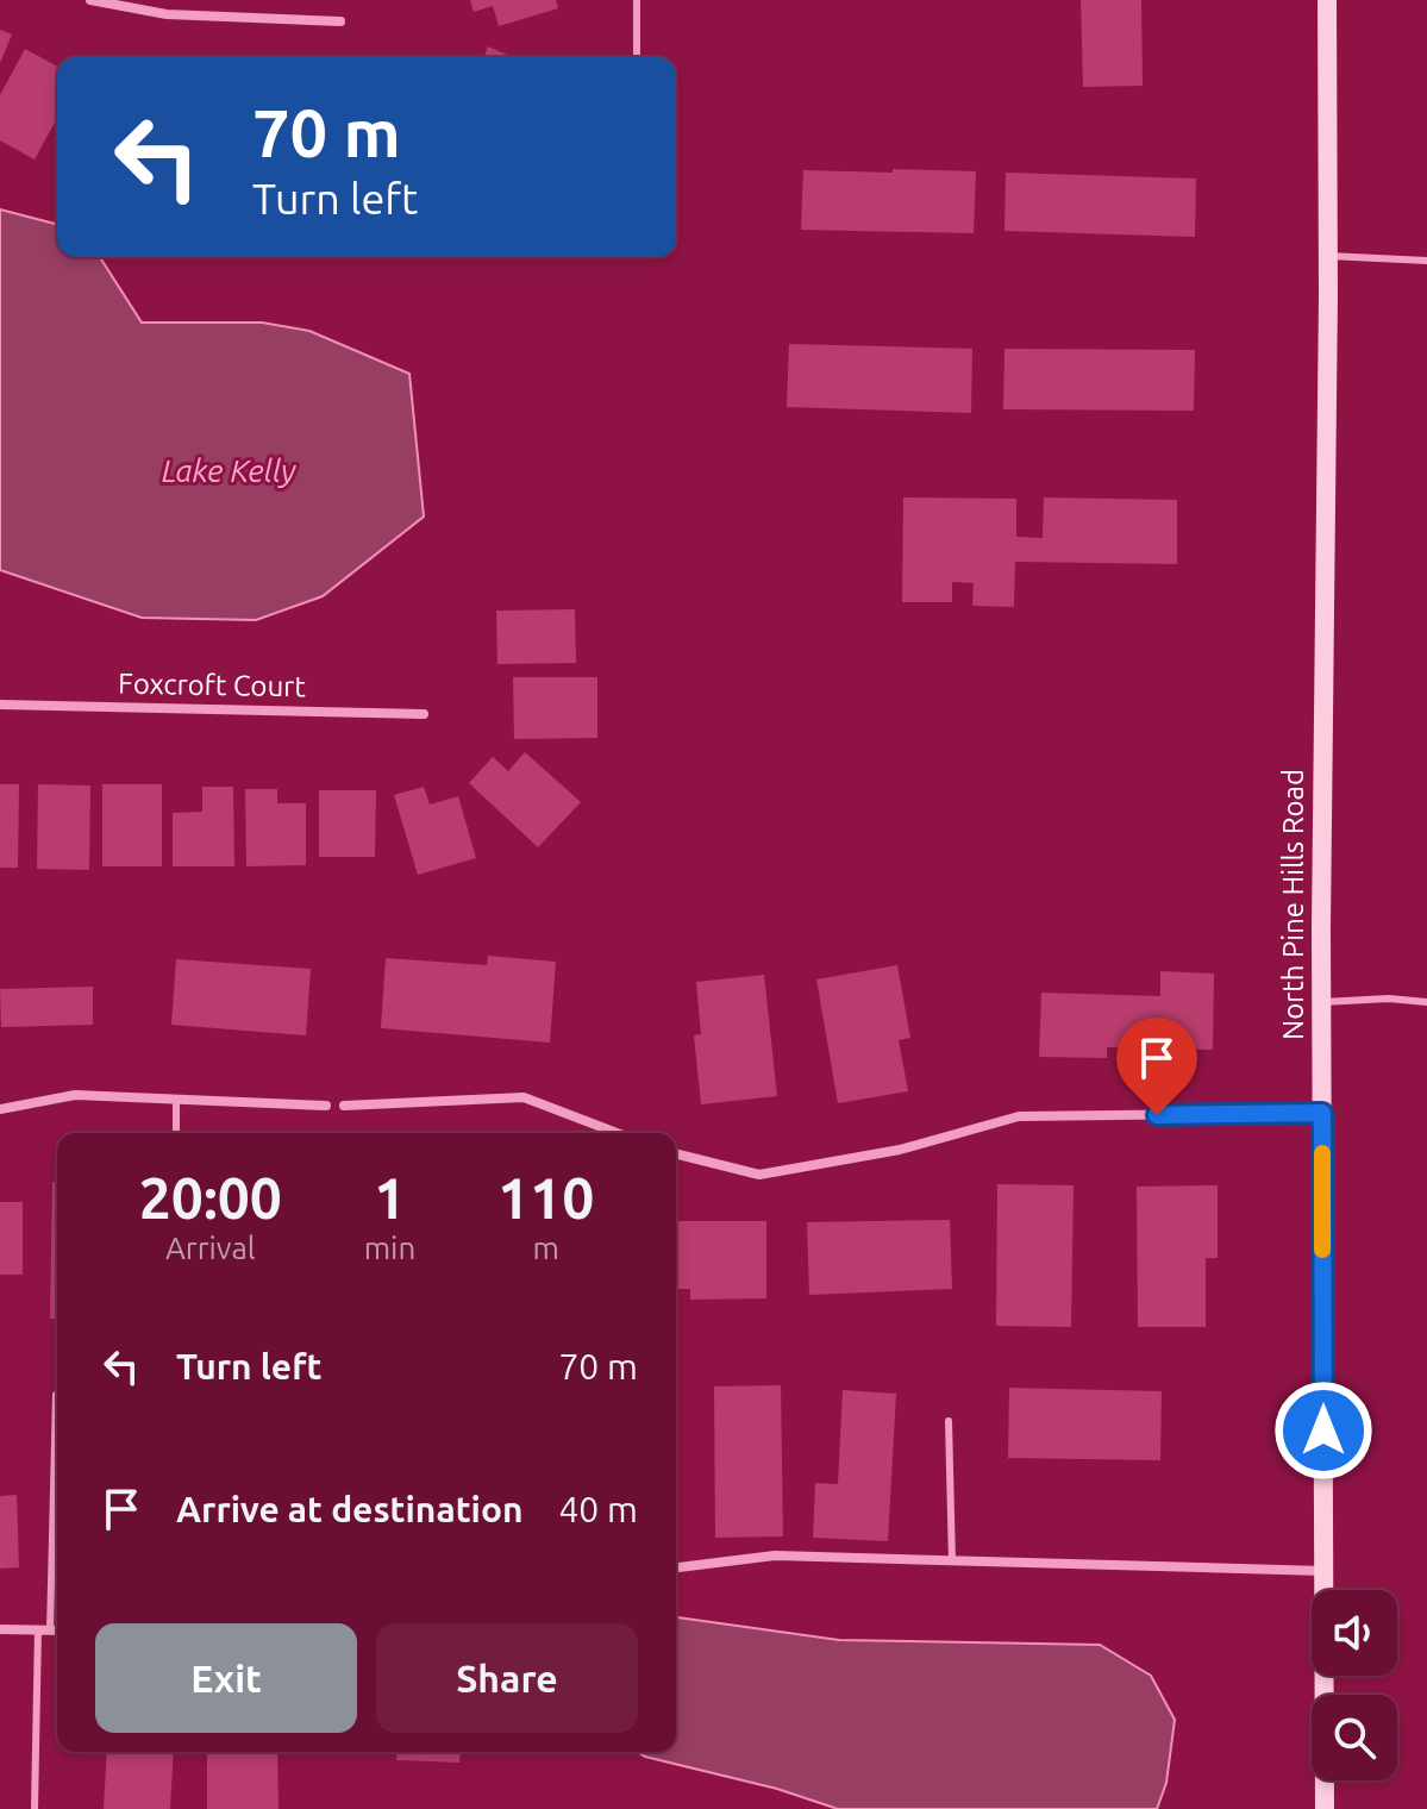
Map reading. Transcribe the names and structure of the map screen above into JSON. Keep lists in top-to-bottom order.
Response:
{
  "streets": {
    "main road": ["North Pine Hills Road"],
    "street": ["Foxcroft Court"]
  },
  "water": ["Lake Kelly"],
  "page": {
    "turn": ["70 m", "Turn left"],
    "eta": [
      "20:00",
      "Arrival",
      "1",
      "min",
      "110",
      "m"
    ],
    "list": [
      {
        "name": "Turn left",
        "value": "70 m"
      },
      {
        "name": "Arrive at destination",
        "value": "40 m"
      }
    ],
    "buttons": ["Exit", "Share"]
  }
}
